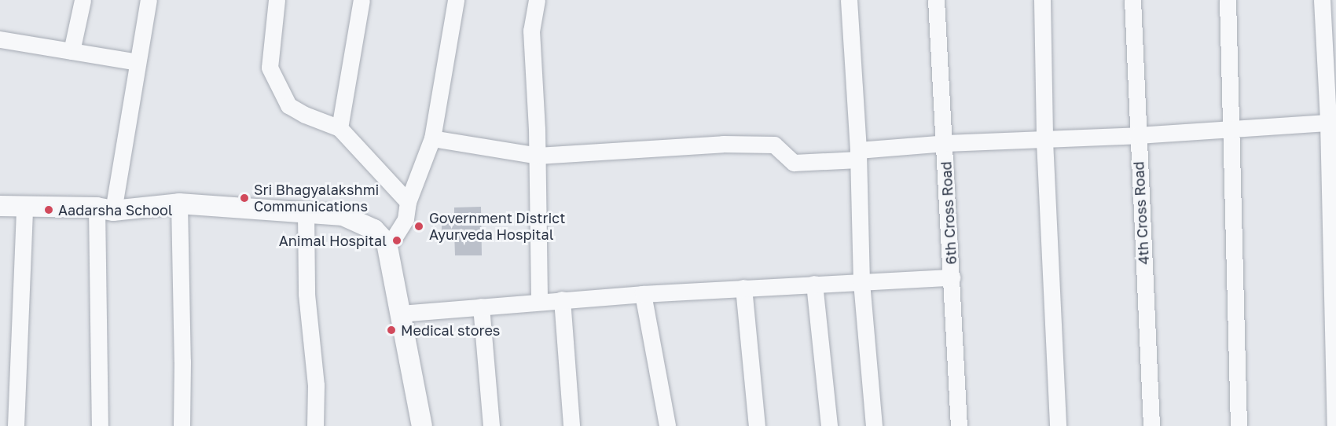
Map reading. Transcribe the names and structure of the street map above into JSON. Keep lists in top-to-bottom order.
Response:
{
  "streets": {
    "street": ["6th Cross Road", "4th Cross Road"]
  },
  "places": [
    "Sri Bhagyalakshmi Communications",
    "Aadarsha School",
    "Government District Ayurveda Hospital",
    "Animal Hospital",
    "Medical stores"
  ]
}
